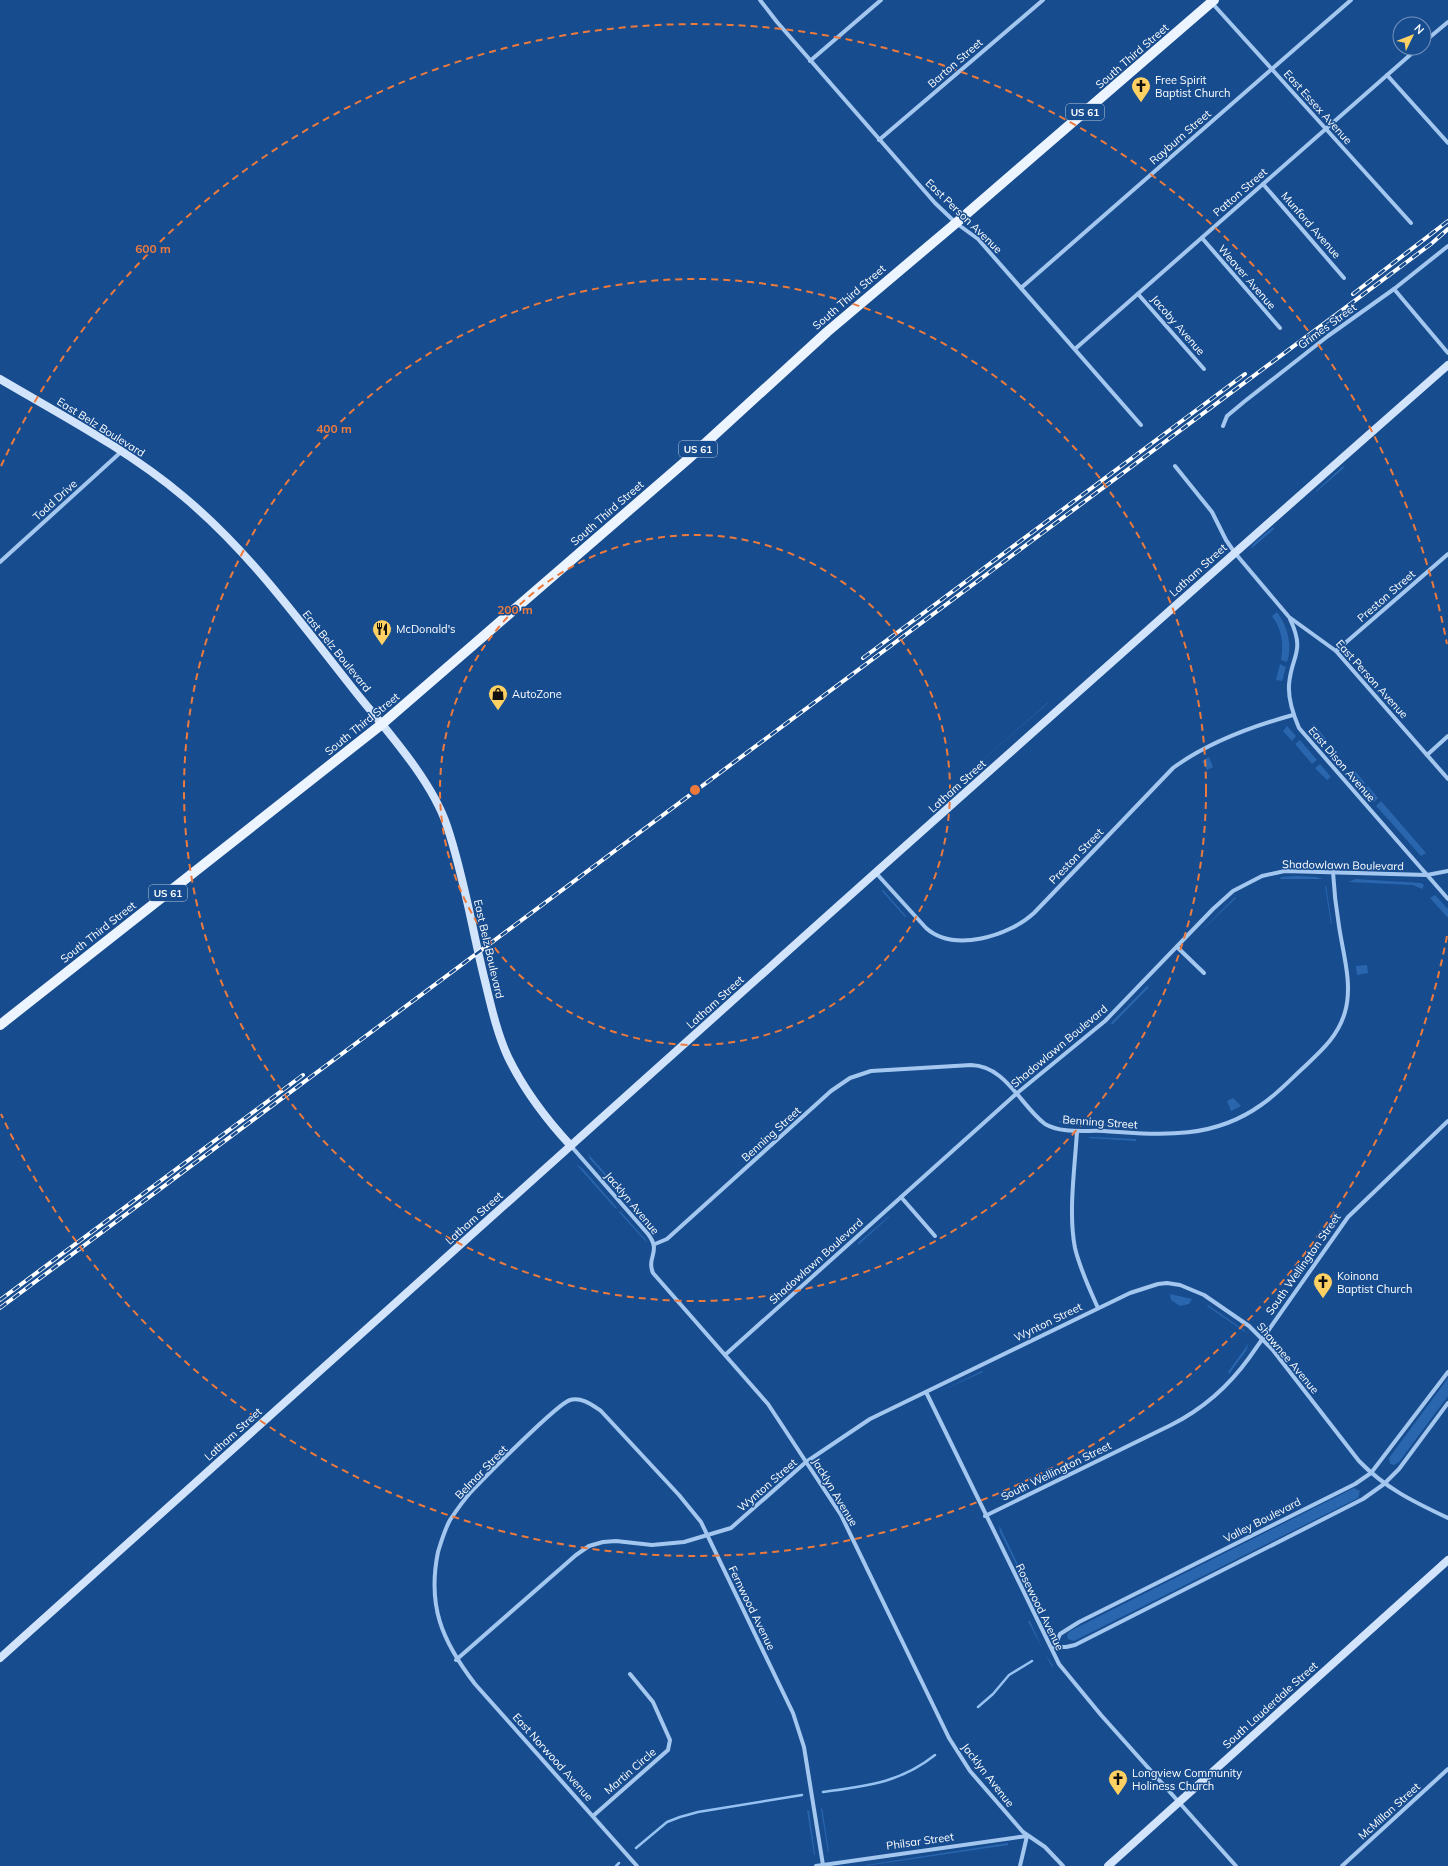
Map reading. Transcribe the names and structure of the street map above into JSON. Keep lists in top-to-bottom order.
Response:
{
  "streets": {
    "main road": ["South Third Street", "US 61"],
    "street": [
      "Barton Street",
      "East Essex Avenue",
      "Rayburn Street",
      "Patton Street",
      "East Person Avenue",
      "Munford Avenue",
      "Weaver Avenue",
      "Jacoby Avenue",
      "Grimes Street",
      "East Belz Boulevard",
      "Todd Drive",
      "Latham Street",
      "Preston Street",
      "East Dison Avenue",
      "Shadowlawn Boulevard",
      "Benning Street",
      "Jacklyn Avenue",
      "South Wellington Street",
      "Wynton Street",
      "Shawnee Avenue",
      "Belmar Street",
      "Valley Boulevard",
      "Rosewood Avenue",
      "Fernwood Avenue",
      "South Lauderdale Street",
      "East Norwood Avenue",
      "Martin Circle",
      "McMillan Street",
      "Philsar Street"
    ]
  },
  "crossings": [
    ["South Third Street", "East Essex Avenue"],
    ["South Third Street", "East Person Avenue"],
    ["South Third Street", "East Belz Boulevard"],
    ["Barton Street", "East Person Avenue"],
    ["East Essex Avenue", "Rayburn Street"],
    ["East Essex Avenue", "Patton Street"],
    ["Rayburn Street", "East Person Avenue"],
    ["Patton Street", "East Person Avenue"],
    ["Patton Street", "Munford Avenue"],
    ["Patton Street", "Weaver Avenue"],
    ["Patton Street", "Jacoby Avenue"],
    ["East Person Avenue", "Latham Street"],
    ["East Person Avenue", "Preston Street"],
    ["East Person Avenue", "East Dison Avenue"],
    ["East Belz Boulevard", "Todd Drive"],
    ["East Belz Boulevard", "Latham Street"],
    ["East Belz Boulevard", "Jacklyn Avenue"],
    ["Latham Street", "Preston Street"],
    ["Latham Street", "Jacklyn Avenue"],
    ["Preston Street", "East Dison Avenue"],
    ["East Dison Avenue", "Shadowlawn Boulevard"],
    ["Shadowlawn Boulevard", "Benning Street"],
    ["Shadowlawn Boulevard", "Jacklyn Avenue"],
    ["Benning Street", "Jacklyn Avenue"],
    ["Jacklyn Avenue", "Wynton Street"],
    ["Jacklyn Avenue", "Philsar Street"],
    ["South Wellington Street", "Shawnee Avenue"],
    ["South Wellington Street", "Rosewood Avenue"],
    ["Wynton Street", "Shawnee Avenue"],
    ["Wynton Street", "Belmar Street"],
    ["Wynton Street", "Rosewood Avenue"],
    ["Wynton Street", "Fernwood Avenue"],
    ["Wynton Street", "East Norwood Avenue"],
    ["Shawnee Avenue", "Valley Boulevard"],
    ["Belmar Street", "Fernwood Avenue"],
    ["Belmar Street", "East Norwood Avenue"],
    ["Valley Boulevard", "Rosewood Avenue"],
    ["Rosewood Avenue", "South Lauderdale Street"],
    ["Fernwood Avenue", "Philsar Street"],
    ["East Norwood Avenue", "Martin Circle"]
  ],
  "places": {
    "church": ["Free Spirit Baptist Church", "Koinona Baptist Church", "Longview Community Holiness Church"],
    "restaurant": ["McDonald's"],
    "shop": ["AutoZone"]
  },
  "north": "top right",
  "rings": ["600 m", "400 m", "200 m"]
}
